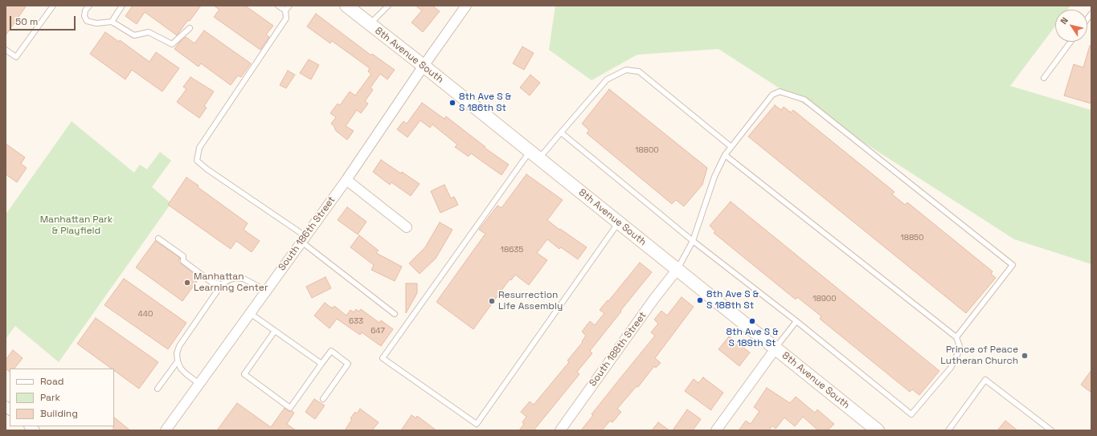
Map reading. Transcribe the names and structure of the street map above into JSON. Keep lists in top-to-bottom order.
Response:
{
  "streets": {
    "street": ["8th Avenue South", "South 186th Street", "South 188th Street"]
  },
  "crossings": [
    ["8th Avenue South", "South 186th Street"],
    ["8th Avenue South", "South 188th Street"]
  ],
  "parks": ["Manhattan Park & Playfield"],
  "places": [
    "8th Ave S & S 186th St",
    "Manhattan Learning Center",
    "8th Ave S & S 188th St",
    "Resurrection Life Assembly",
    "8th Ave S & S 189th St",
    "Prince of Peace Lutheran Church"
  ],
  "house_numbers": [
    "18800",
    "18850",
    "18635",
    "18900",
    "440",
    "633",
    "647"
  ],
  "legend": ["Road", "Park", "Building"],
  "scale_bar": "50 m",
  "north": "top left"
}
